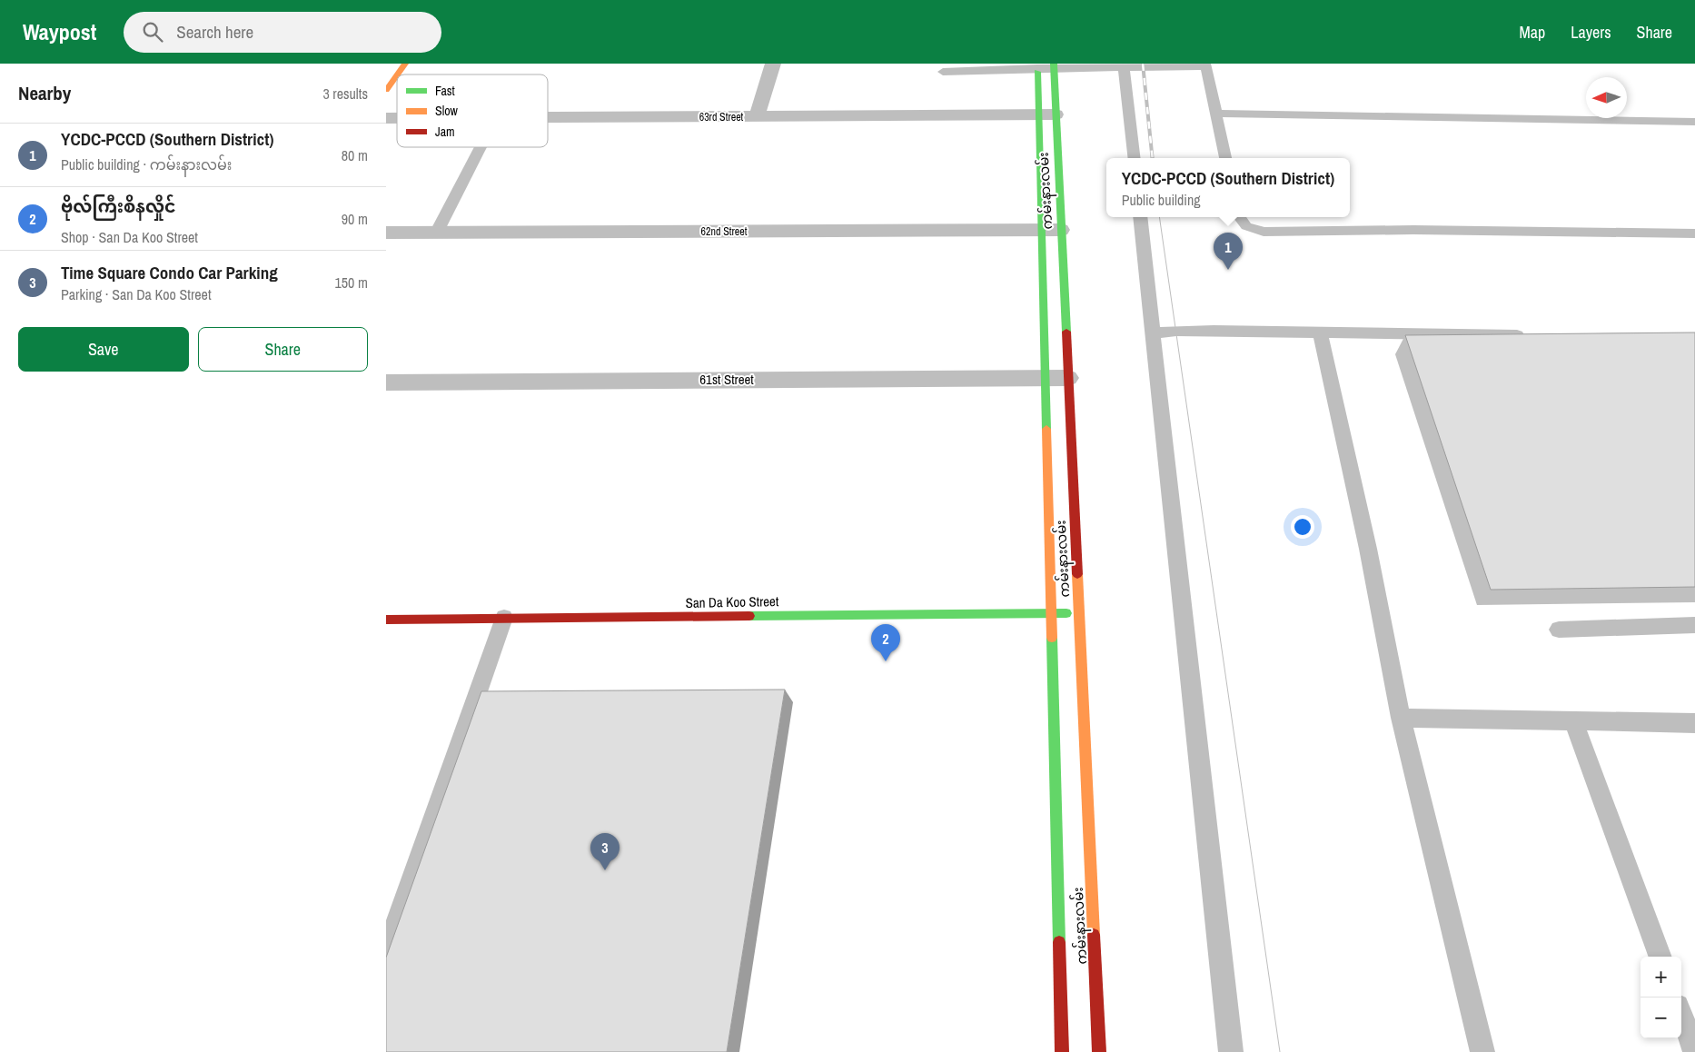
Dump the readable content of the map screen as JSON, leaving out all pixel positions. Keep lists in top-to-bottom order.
{
  "streets": {
    "main road": ["ကမ်းနားလမ်း", "San Da Koo Street"],
    "street": ["63rd Street", "62nd Street", "61st Street"]
  },
  "crossings": [
    ["63rd Street", "ကမ်းနားလမ်း"],
    ["ကမ်းနားလမ်း", "62nd Street"],
    ["ကမ်းနားလမ်း", "61st Street"],
    ["ကမ်းနားလမ်း", "San Da Koo Street"]
  ],
  "legend": ["Fast", "Slow", "Jam"],
  "north": "left",
  "page": {
    "header": "Waypost",
    "search": "Search here",
    "nav": ["Map", "Layers", "Share"],
    "heading": ["Nearby", "3 results"],
    "list": [
      {
        "mark": "1",
        "name": "YCDC-PCCD (Southern District)",
        "note": "Public building · ကမ်းနားလမ်း",
        "value": "80 m"
      },
      {
        "mark": "2",
        "name": "ဗိုလ်ကြီးစိနလှိုင်",
        "note": "Shop · San Da Koo Street",
        "value": "90 m"
      },
      {
        "mark": "3",
        "name": "Time Square Condo Car Parking",
        "note": "Parking · San Da Koo Street",
        "value": "150 m"
      }
    ],
    "popup": ["YCDC-PCCD (Southern District)", "Public building"],
    "pins": ["1", "2", "3"],
    "buttons": ["Save", "Share"],
    "map_buttons": ["+", "−"]
  }
}
